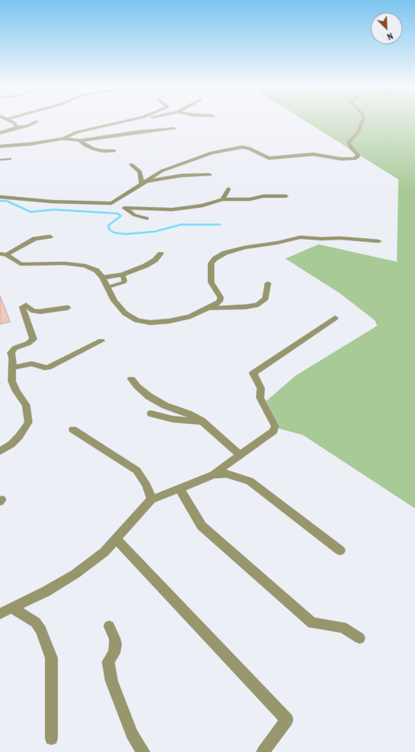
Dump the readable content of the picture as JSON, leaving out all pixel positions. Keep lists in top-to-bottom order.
{
  "north": "bottom right"
}
